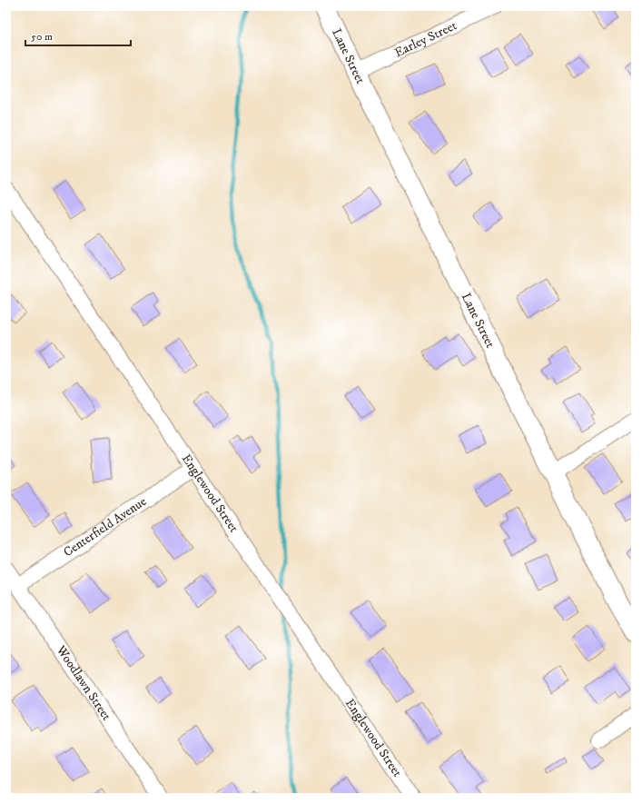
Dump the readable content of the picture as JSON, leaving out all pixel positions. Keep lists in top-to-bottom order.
{
  "streets": {
    "main road": ["Lane Street"],
    "street": [
      "Earley Street",
      "Englewood Street",
      "Centerfield Avenue",
      "Woodlawn Street"
    ]
  },
  "crossings": [
    ["Earley Street", "Lane Street"],
    ["Englewood Street", "Centerfield Avenue"],
    ["Centerfield Avenue", "Woodlawn Street"]
  ],
  "scale_bar": "50 m"
}
